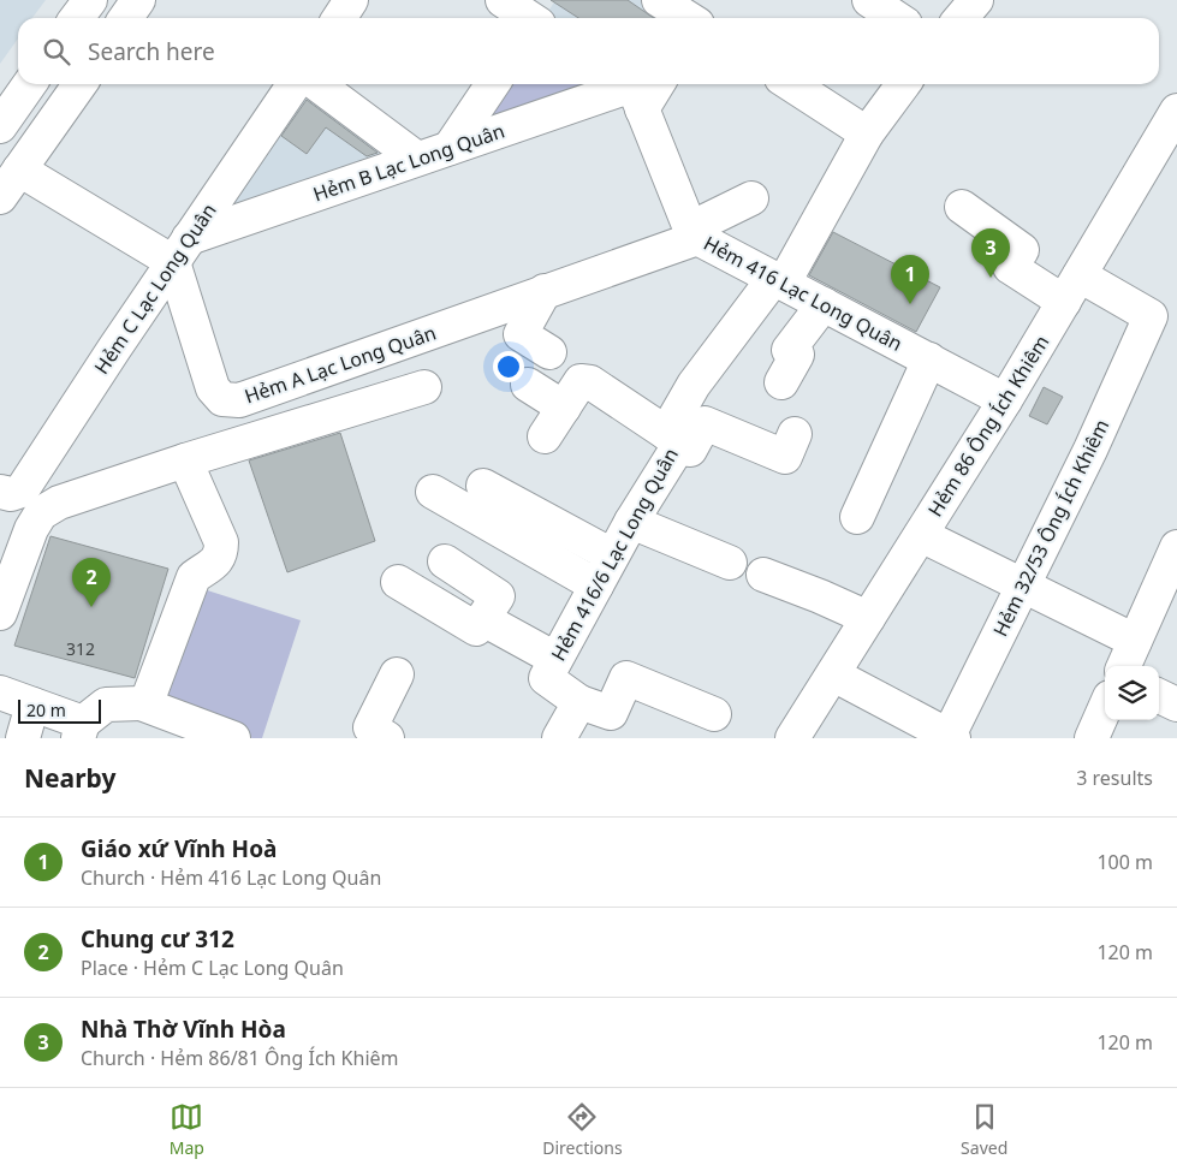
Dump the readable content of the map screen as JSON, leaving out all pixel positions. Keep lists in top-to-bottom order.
{
  "streets": {
    "street": [
      "Hẻm B Lạc Long Quân",
      "Hẻm C Lạc Long Quân",
      "Hẻm 416 Lạc Long Quân",
      "Hẻm A Lạc Long Quân",
      "Hẻm 86 Ông Ích Khiêm",
      "Hẻm 32/53 Ông Ích Khiêm",
      "Hẻm 416/6 Lạc Long Quân"
    ]
  },
  "crossings": [
    ["Hẻm B Lạc Long Quân", "Hẻm C Lạc Long Quân"],
    ["Hẻm B Lạc Long Quân", "Hẻm 416 Lạc Long Quân"],
    ["Hẻm B Lạc Long Quân", "Hẻm A Lạc Long Quân"],
    ["Hẻm C Lạc Long Quân", "Hẻm A Lạc Long Quân"],
    ["Hẻm 416 Lạc Long Quân", "Hẻm A Lạc Long Quân"],
    ["Hẻm 416 Lạc Long Quân", "Hẻm 86 Ông Ích Khiêm"],
    ["Hẻm 416 Lạc Long Quân", "Hẻm 416/6 Lạc Long Quân"],
    ["Hẻm 86 Ông Ích Khiêm", "Hẻm 32/53 Ông Ích Khiêm"]
  ],
  "house_numbers": ["312"],
  "scale_bar": "20 m",
  "page": {
    "search": "Search here",
    "pins": ["3", "1", "2"],
    "scale": "20 m",
    "heading": ["Nearby", "3 results"],
    "list": [
      {
        "mark": "1",
        "name": "Giáo xứ Vĩnh Hoà",
        "note": "Church · Hẻm 416 Lạc Long Quân",
        "value": "100 m"
      },
      {
        "mark": "2",
        "name": "Chung cư 312",
        "note": "Place · Hẻm C Lạc Long Quân",
        "value": "120 m"
      },
      {
        "mark": "3",
        "name": "Nhà Thờ Vĩnh Hòa",
        "note": "Church · Hẻm 86/81 Ông Ích Khiêm",
        "value": "120 m"
      }
    ],
    "nav": ["Map", "Directions", "Saved"]
  }
}
